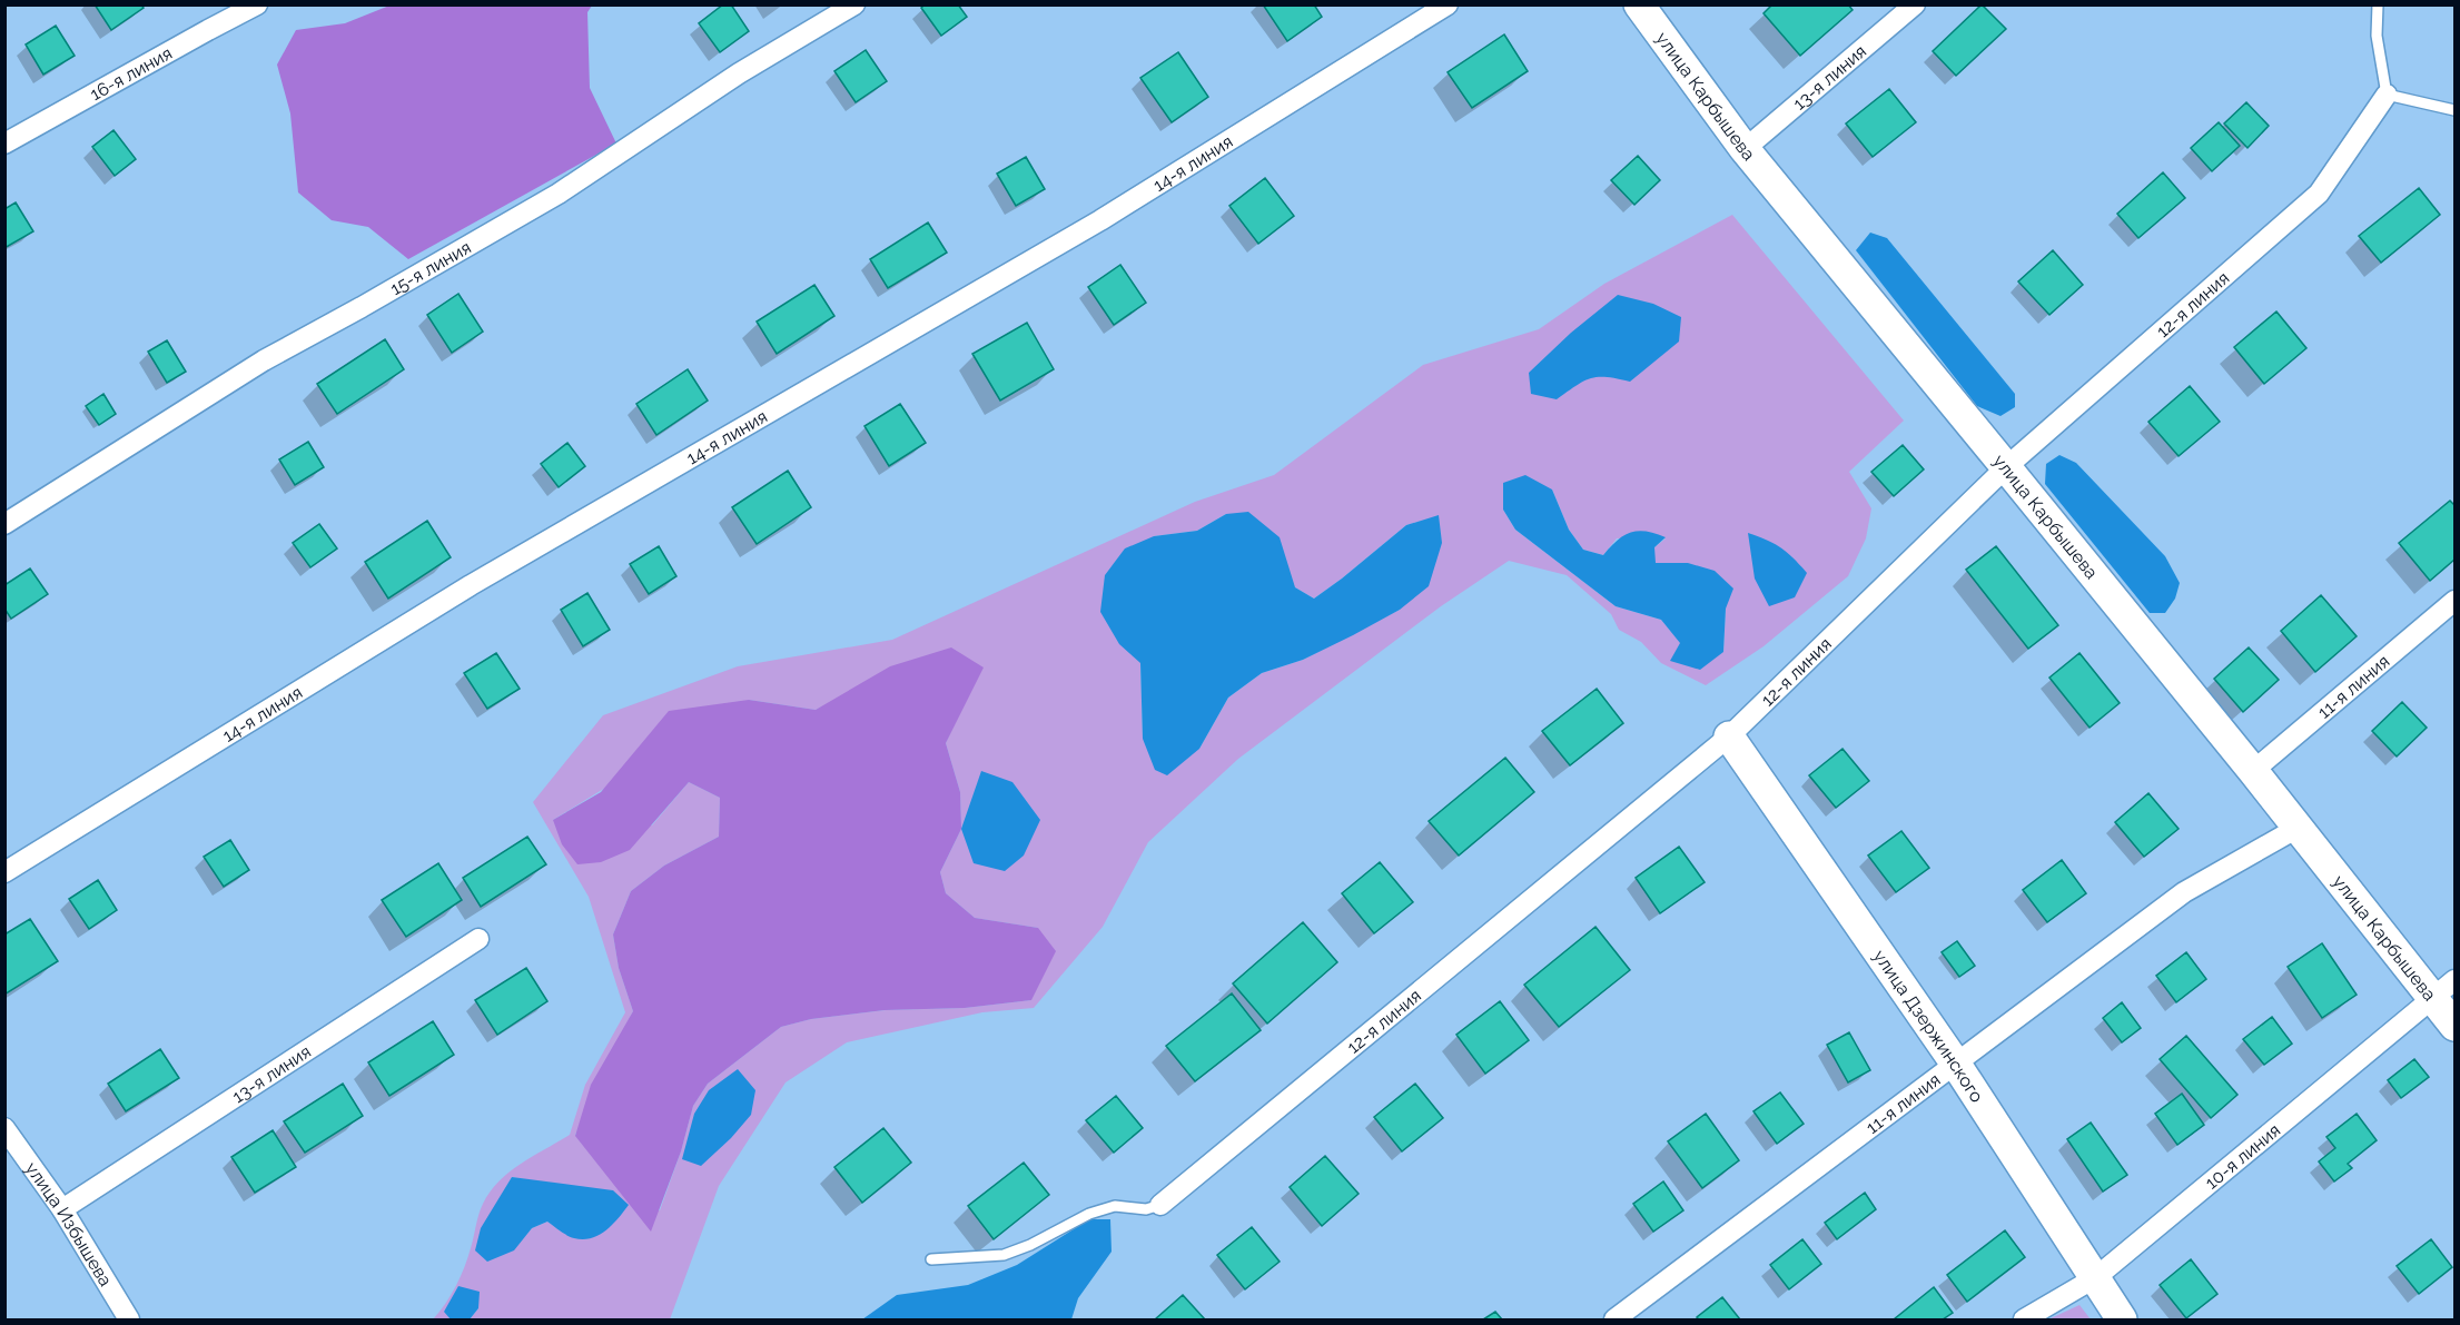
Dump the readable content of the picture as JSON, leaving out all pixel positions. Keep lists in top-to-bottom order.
{
  "streets": {
    "main road": ["улица Карбышева", "улица Дзержинского"],
    "street": [
      "16-я линия",
      "13-я линия",
      "14-я линия",
      "15-я линия",
      "12-я линия",
      "11-я линия",
      "10-я линия",
      "улица Избышева"
    ]
  },
  "crossings": [
    ["13-я линия", "улица Карбышева"],
    ["13-я линия", "улица Избышева"],
    ["улица Карбышева", "12-я линия"],
    ["улица Карбышева", "11-я линия"],
    ["улица Карбышева", "10-я линия"],
    ["12-я линия", "улица Дзержинского"],
    ["11-я линия", "улица Дзержинского"],
    ["улица Дзержинского", "10-я линия"]
  ]
}
